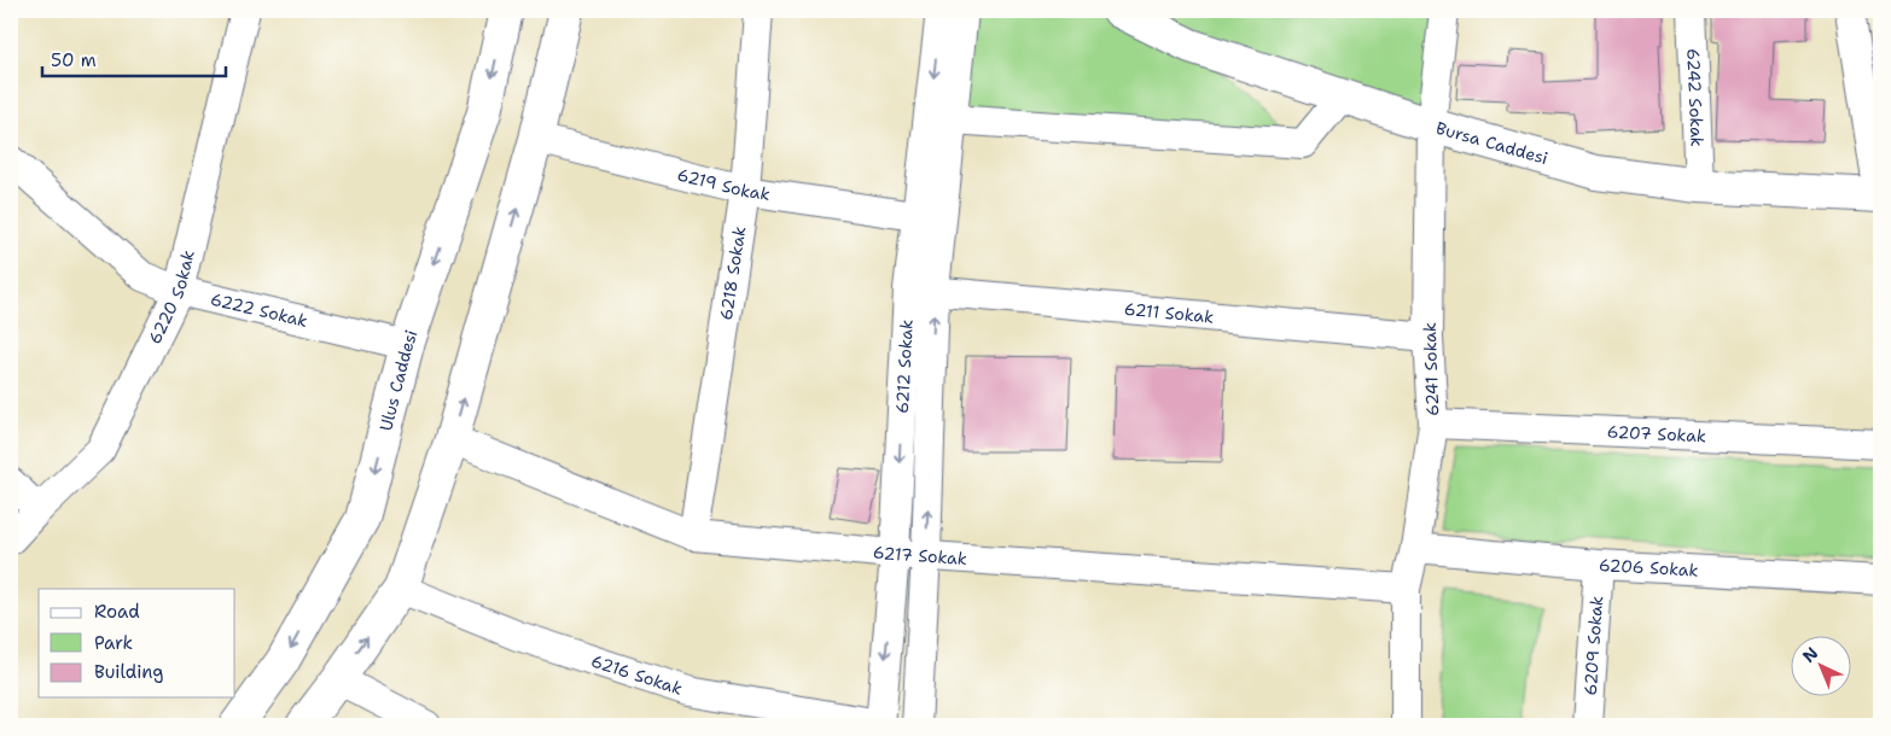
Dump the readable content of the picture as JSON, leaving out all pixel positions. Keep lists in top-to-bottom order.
{
  "streets": {
    "main road": ["Bursa Caddesi", "Ulus Caddesi"],
    "street": [
      "6242 Sokak",
      "6219 Sokak",
      "6218 Sokak",
      "6220 Sokak",
      "6222 Sokak",
      "6211 Sokak",
      "6212 Sokak",
      "6241 Sokak",
      "6207 Sokak",
      "6217 Sokak",
      "6206 Sokak",
      "6209 Sokak",
      "6216 Sokak"
    ]
  },
  "crossings": [
    ["6242 Sokak", "Bursa Caddesi"],
    ["Bursa Caddesi", "6241 Sokak"],
    ["6219 Sokak", "6218 Sokak"],
    ["6219 Sokak", "6212 Sokak"],
    ["6218 Sokak", "6217 Sokak"],
    ["6220 Sokak", "6222 Sokak"],
    ["6222 Sokak", "Ulus Caddesi"],
    ["6211 Sokak", "6212 Sokak"],
    ["6211 Sokak", "6241 Sokak"],
    ["6212 Sokak", "6217 Sokak"],
    ["6212 Sokak", "6216 Sokak"],
    ["6241 Sokak", "6207 Sokak"],
    ["6241 Sokak", "6217 Sokak"],
    ["6241 Sokak", "6206 Sokak"],
    ["6206 Sokak", "6209 Sokak"]
  ],
  "legend": ["Road", "Park", "Building"],
  "scale_bar": "50 m",
  "north": "top left"
}
